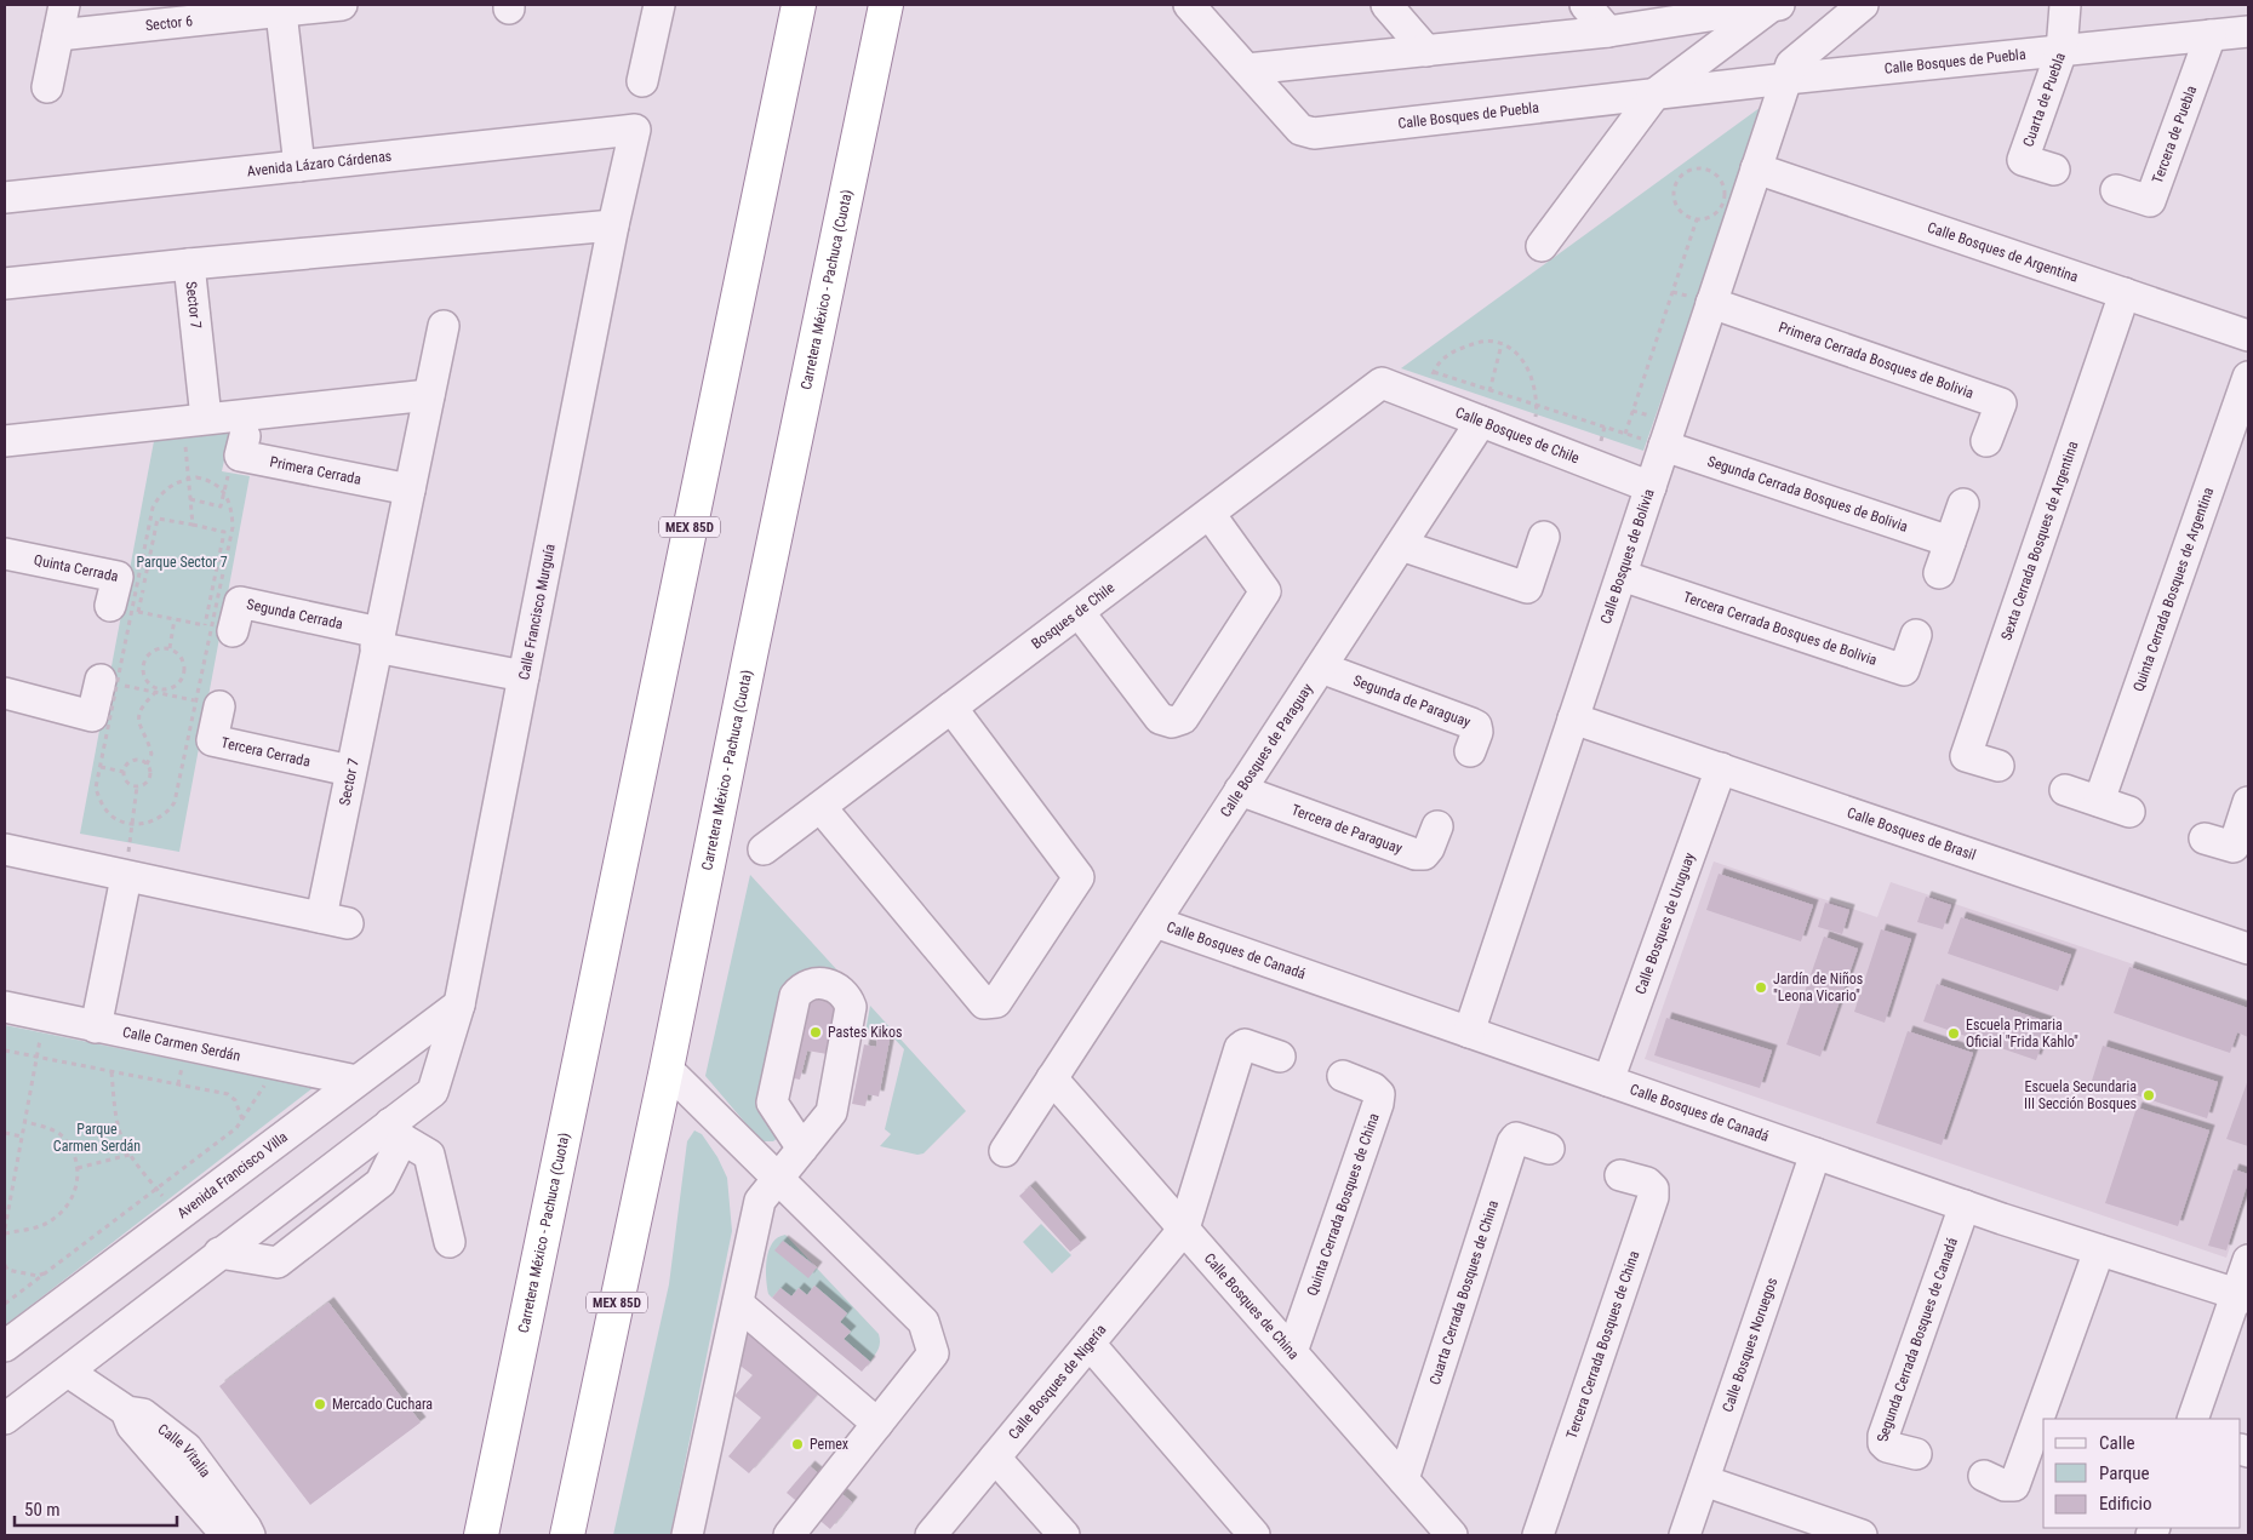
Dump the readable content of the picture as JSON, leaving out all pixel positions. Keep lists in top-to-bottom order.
{
  "streets": {
    "highway": ["Carretera México - Pachuca (Cuota)", "MEX 85D"],
    "street": [
      "Sector 6",
      "Calle Bosques de Puebla",
      "Cuarta de Puebla",
      "Tercera de Puebla",
      "Avenida Lázaro Cárdenas",
      "Calle Bosques de Argentina",
      "Sector 7",
      "Primera Cerrada Bosques de Bolivia",
      "Calle Bosques de Chile",
      "Primera Cerrada",
      "Segunda Cerrada Bosques de Bolivia",
      "Sexta Cerrada Bosques de Argentina",
      "Calle Bosques de Bolivia",
      "Quinta Cerrada",
      "Quinta Cerrada Bosques de Argentina",
      "Calle Francisco Murguía",
      "Segunda Cerrada",
      "Bosques de Chile",
      "Tercera Cerrada Bosques de Bolivia",
      "Segunda de Paraguay",
      "Calle Bosques de Paraguay",
      "Tercera Cerrada",
      "Tercera de Paraguay",
      "Calle Bosques de Brasil",
      "Calle Bosques de Uruguay",
      "Calle Bosques de Canadá",
      "Calle Carmen Serdán",
      "Avenida Francisco Villa",
      "Quinta Cerrada Bosques de China",
      "Cuarta Cerrada Bosques de China",
      "Calle Bosques de China",
      "Segunda Cerrada Bosques de Canadá",
      "Tercera Cerrada Bosques de China",
      "Calle Bosques Noruegos",
      "Calle Bosques de Nigeria",
      "Calle Vitalia"
    ]
  },
  "crossings": [
    ["Calle Bosques de Puebla", "Cuarta de Puebla"],
    ["Calle Bosques de Puebla", "Tercera de Puebla"],
    ["Calle Bosques de Puebla", "Calle Bosques de Bolivia"],
    ["Avenida Lázaro Cárdenas", "Calle Francisco Murguía"],
    ["Calle Bosques de Argentina", "Sexta Cerrada Bosques de Argentina"],
    ["Calle Bosques de Argentina", "Calle Bosques de Bolivia"],
    ["Sector 7", "Primera Cerrada"],
    ["Sector 7", "Segunda Cerrada"],
    ["Sector 7", "Tercera Cerrada"],
    ["Primera Cerrada Bosques de Bolivia", "Calle Bosques de Bolivia"],
    ["Calle Bosques de Chile", "Calle Bosques de Bolivia"],
    ["Calle Bosques de Chile", "Bosques de Chile"],
    ["Calle Bosques de Chile", "Calle Bosques de Paraguay"],
    ["Segunda Cerrada Bosques de Bolivia", "Calle Bosques de Bolivia"],
    ["Calle Bosques de Bolivia", "Tercera Cerrada Bosques de Bolivia"],
    ["Calle Bosques de Bolivia", "Calle Bosques de Brasil"],
    ["Calle Bosques de Bolivia", "Calle Bosques de Canadá"],
    ["Calle Francisco Murguía", "Avenida Francisco Villa"],
    ["Segunda de Paraguay", "Calle Bosques de Paraguay"],
    ["Calle Bosques de Paraguay", "Tercera de Paraguay"],
    ["Calle Bosques de Paraguay", "Calle Bosques de Canadá"],
    ["Calle Bosques de Paraguay", "Calle Bosques de China"],
    ["Calle Bosques de Brasil", "Calle Bosques de Uruguay"],
    ["Calle Bosques de Uruguay", "Calle Bosques de Canadá"],
    ["Calle Bosques de Canadá", "Segunda Cerrada Bosques de Canadá"],
    ["Calle Bosques de Canadá", "Calle Bosques Noruegos"],
    ["Calle Carmen Serdán", "Avenida Francisco Villa"],
    ["Quinta Cerrada Bosques de China", "Calle Bosques de China"],
    ["Cuarta Cerrada Bosques de China", "Calle Bosques de China"],
    ["Calle Bosques de China", "Calle Bosques de Nigeria"]
  ],
  "parks": ["Parque Sector 7", "Parque Carmen Serdán"],
  "places": [
    "Jardín de Niños \"Leona Vicario\"",
    "Pastes Kikos",
    "Escuela Primaria Oficial \"Frida Kahlo\"",
    "Escuela Secundaria III Sección Bosques",
    "Mercado Cuchara",
    "Pemex"
  ],
  "legend": ["Calle", "Parque", "Edificio"],
  "scale_bar": "50 m"
}
